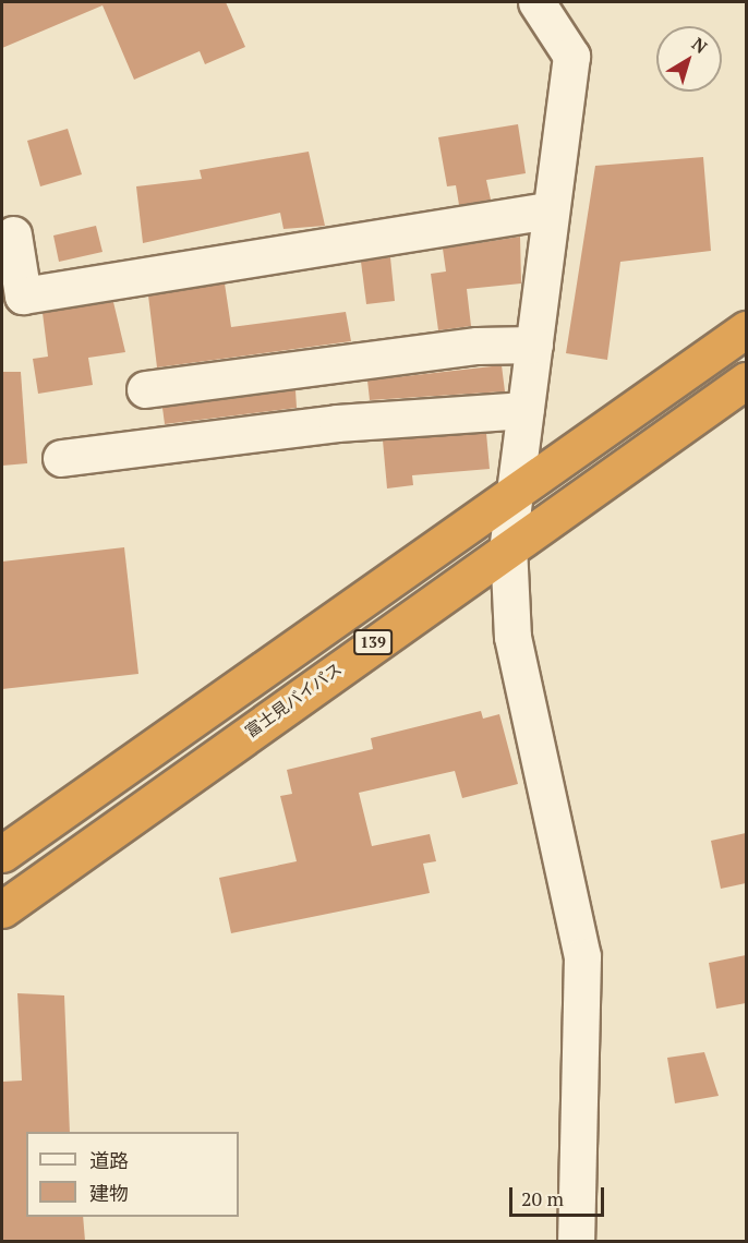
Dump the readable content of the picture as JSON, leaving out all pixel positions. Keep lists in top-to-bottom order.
{
  "streets": {
    "highway": ["139", "富士見バイパス"]
  },
  "legend": ["道路", "建物"],
  "scale_bar": "20 m",
  "north": "top right"
}
